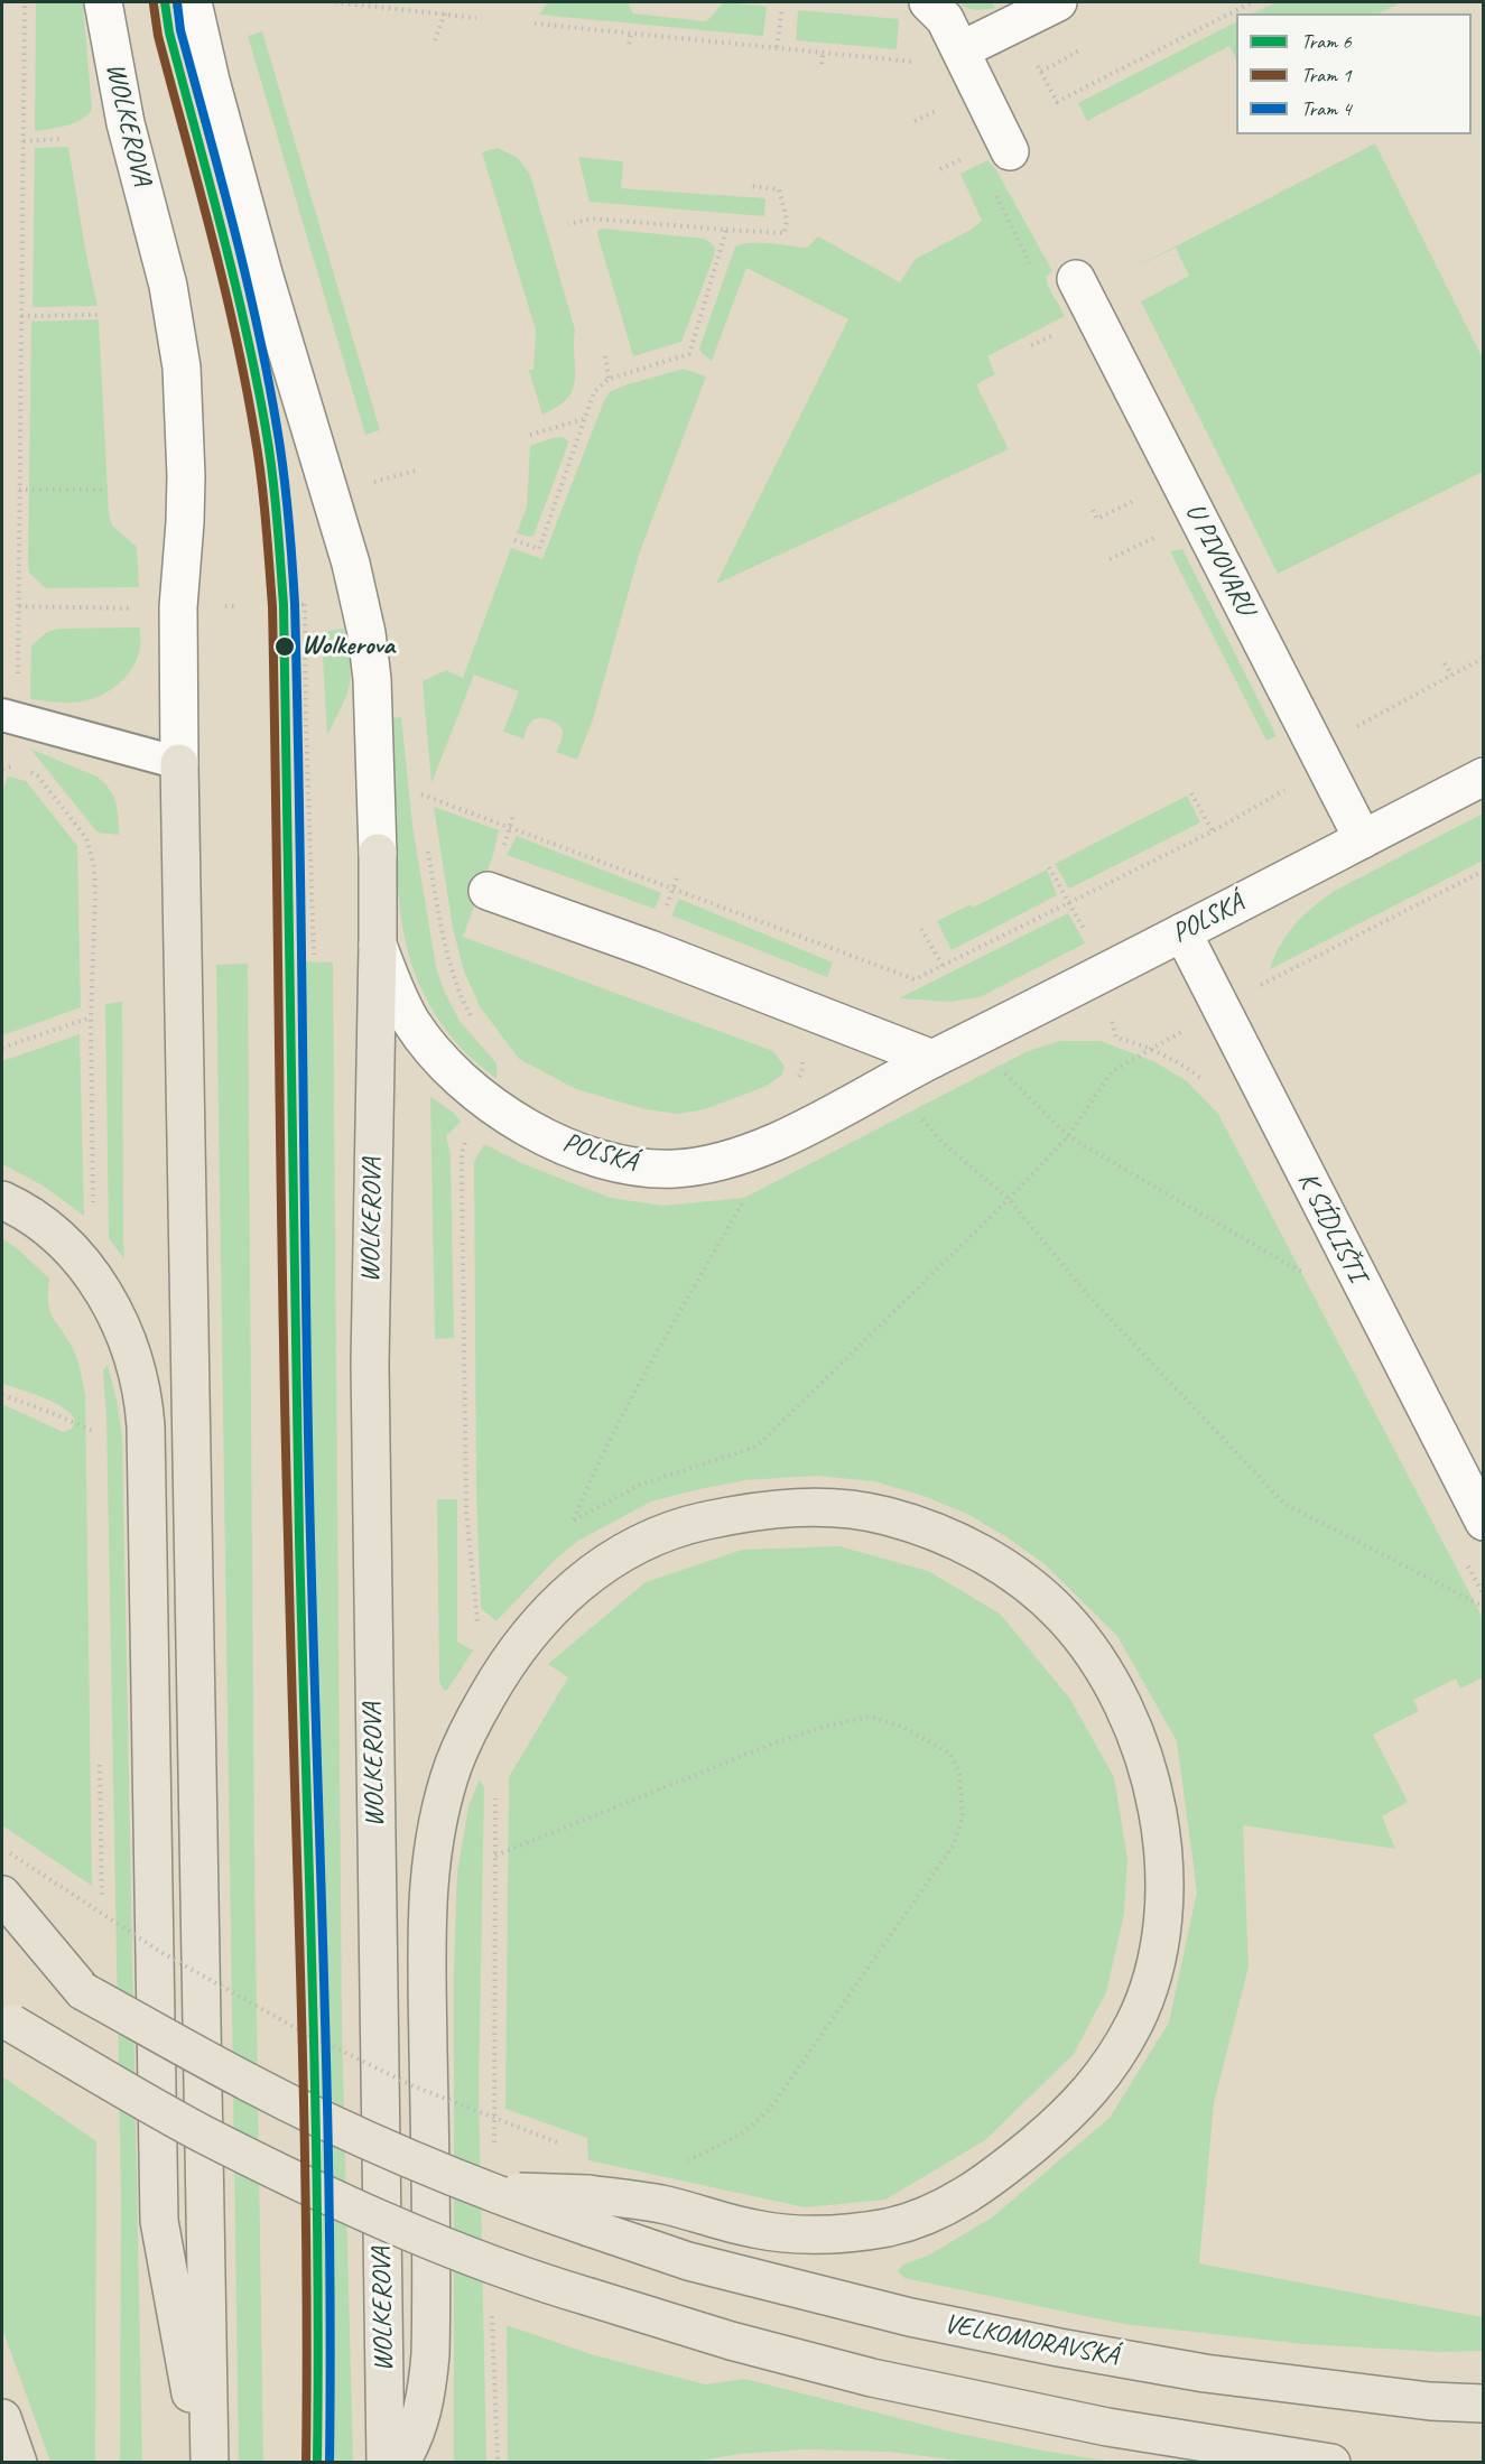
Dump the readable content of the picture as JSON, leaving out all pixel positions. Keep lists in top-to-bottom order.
{
  "streets": {
    "main road": ["WOLKEROVA", "VELKOMORAVSKÁ"],
    "street": ["U PIVOVARU", "POLSKÁ", "K SÍDLIŠTI"]
  },
  "crossings": [
    ["WOLKEROVA", "POLSKÁ"],
    ["U PIVOVARU", "POLSKÁ"],
    ["POLSKÁ", "K SÍDLIŠTI"]
  ],
  "places": ["Wolkerova"],
  "lines": ["tram line 6", "tram line 4", "tram line 1"],
  "legend": ["Tram 6", "Tram 1", "Tram 4"]
}
